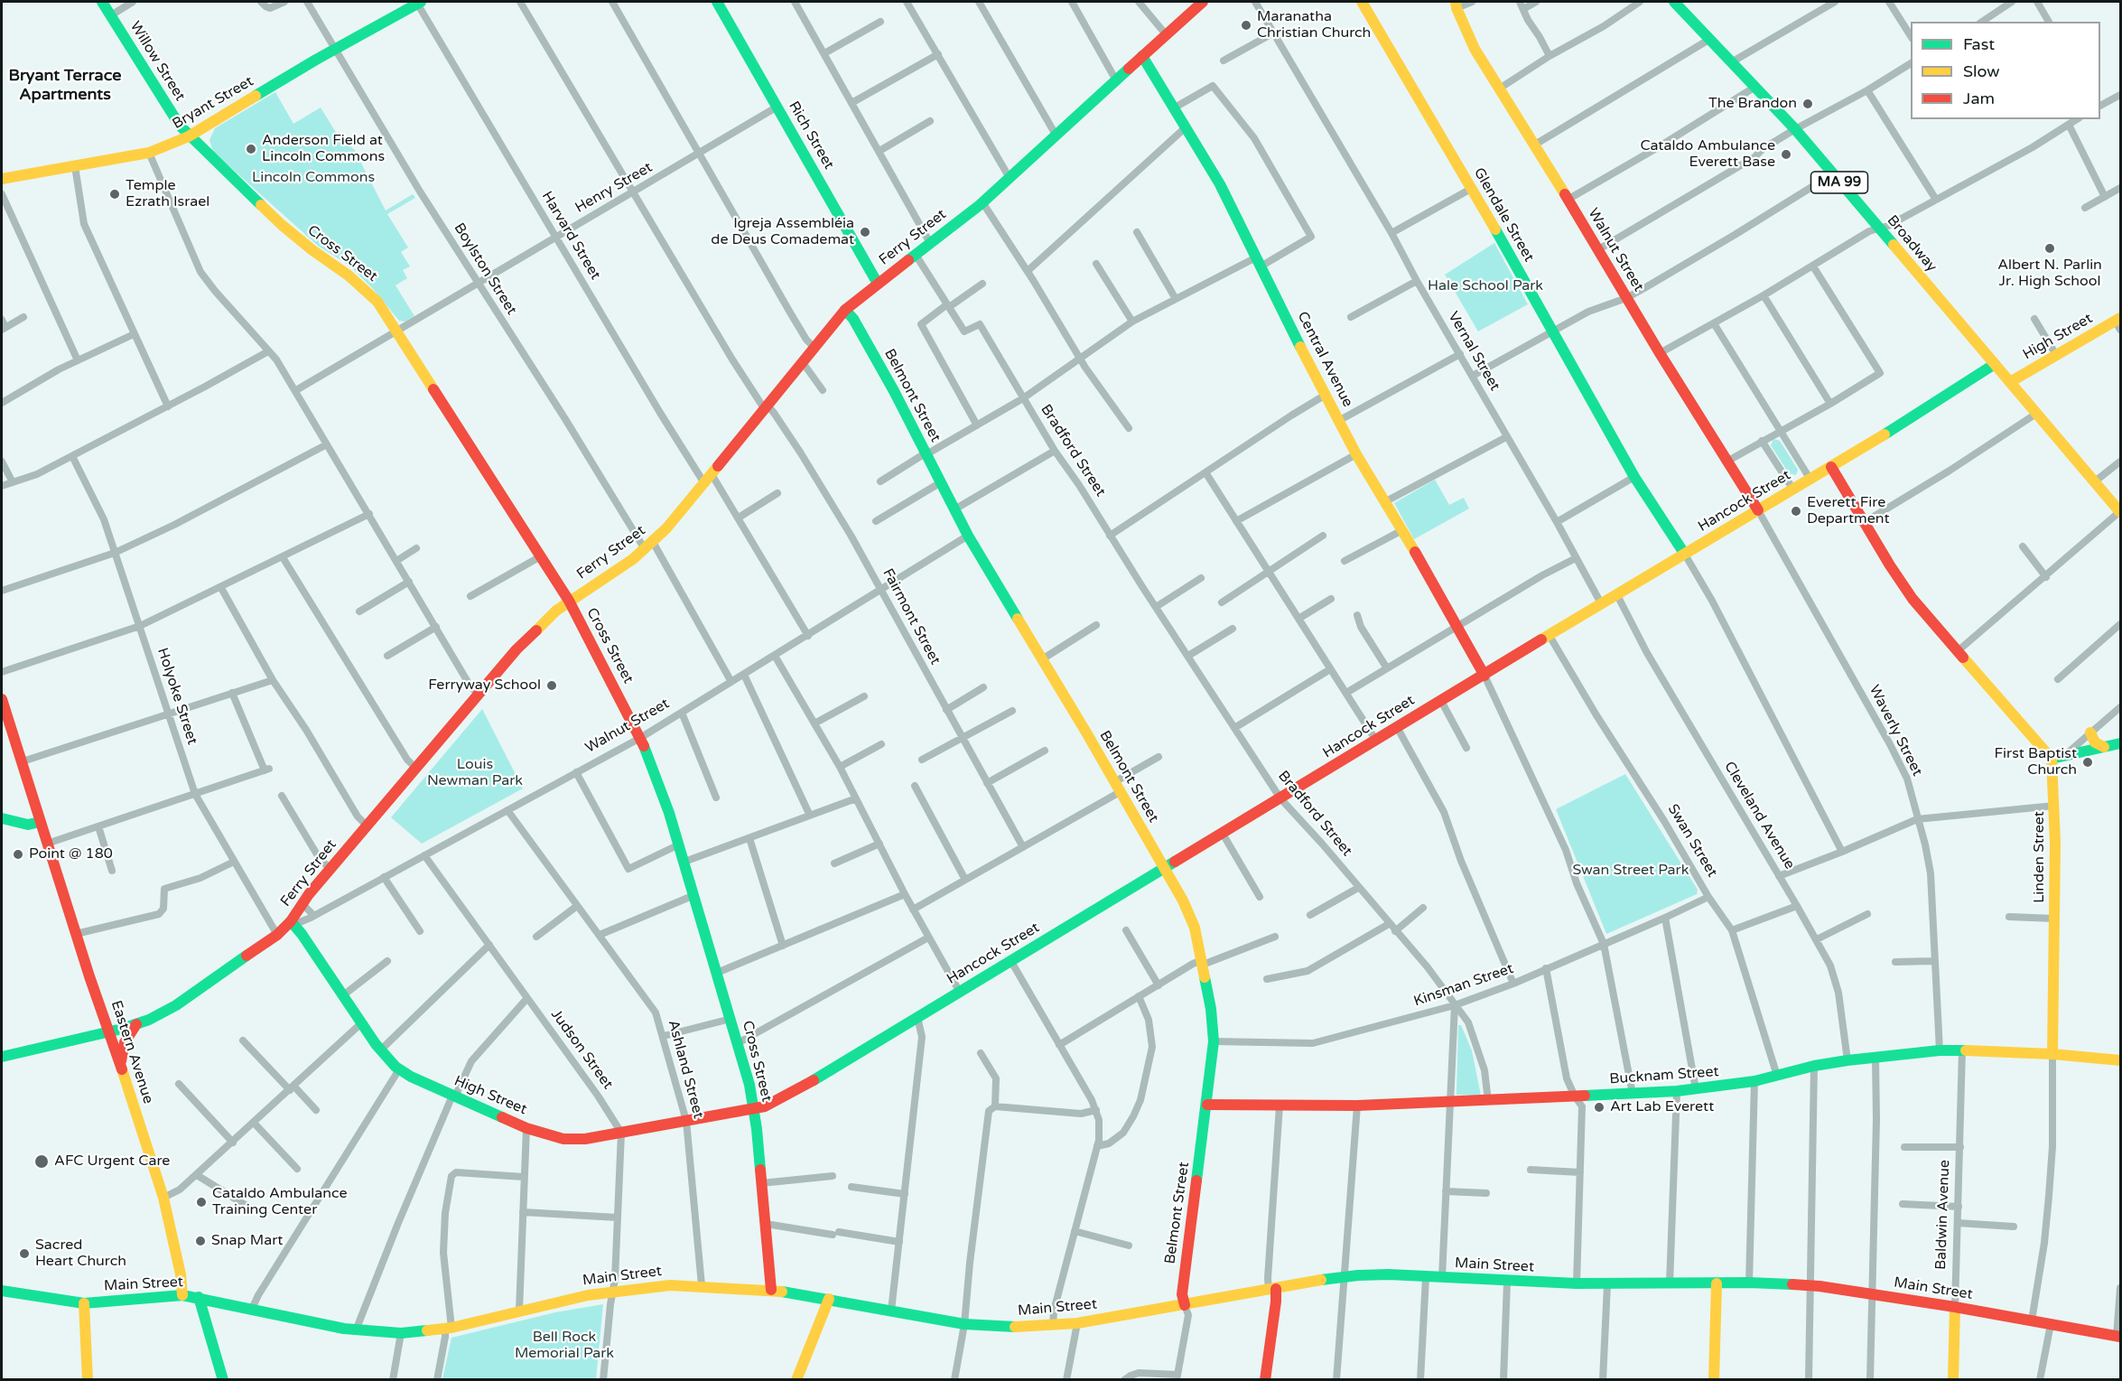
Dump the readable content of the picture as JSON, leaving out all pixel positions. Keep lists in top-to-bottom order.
{
  "streets": {
    "street": [
      "Willow Street",
      "Bryant Street",
      "Rich Street",
      "MA 99",
      "Henry Street",
      "Glendale Street",
      "Harvard Street",
      "Ferry Street",
      "Broadway",
      "Walnut Street",
      "Cross Street",
      "Boylston Street",
      "High Street",
      "Vernal Street",
      "Central Avenue",
      "Belmont Street",
      "Bradford Street",
      "Hancock Street",
      "Fairmont Street",
      "Holyoke Street",
      "Waverly Street",
      "Cleveland Avenue",
      "Swan Street",
      "Linden Street",
      "Kinsman Street",
      "Judson Street",
      "Eastern Avenue",
      "Ashland Street",
      "Bucknam Street",
      "Baldwin Avenue",
      "Main Street"
    ]
  },
  "crossings": [
    ["Willow Street", "Bryant Street"],
    ["Willow Street", "Cross Street"],
    ["Bryant Street", "Harvard Street"],
    ["Bryant Street", "Cross Street"],
    ["Bryant Street", "Boylston Street"],
    ["Rich Street", "Henry Street"],
    ["Rich Street", "Ferry Street"],
    ["Henry Street", "Harvard Street"],
    ["Henry Street", "Cross Street"],
    ["Henry Street", "Boylston Street"],
    ["Henry Street", "Fairmont Street"],
    ["Glendale Street", "Hancock Street"],
    ["Harvard Street", "Ferry Street"],
    ["Ferry Street", "Walnut Street"],
    ["Ferry Street", "Cross Street"],
    ["Ferry Street", "Boylston Street"],
    ["Ferry Street", "High Street"],
    ["Ferry Street", "Central Avenue"],
    ["Ferry Street", "Belmont Street"],
    ["Ferry Street", "Fairmont Street"],
    ["Ferry Street", "Holyoke Street"],
    ["Ferry Street", "Eastern Avenue"],
    ["Broadway", "High Street"],
    ["Broadway", "Hancock Street"],
    ["Walnut Street", "Cross Street"],
    ["Walnut Street", "Boylston Street"],
    ["Walnut Street", "High Street"],
    ["Walnut Street", "Belmont Street"],
    ["Walnut Street", "Hancock Street"],
    ["Walnut Street", "Fairmont Street"],
    ["Walnut Street", "Waverly Street"],
    ["Walnut Street", "Judson Street"],
    ["Walnut Street", "Ashland Street"],
    ["Cross Street", "High Street"],
    ["Cross Street", "Hancock Street"],
    ["Cross Street", "Main Street"],
    ["High Street", "Hancock Street"],
    ["High Street", "Judson Street"],
    ["High Street", "Ashland Street"],
    ["Vernal Street", "Hancock Street"],
    ["Central Avenue", "Hancock Street"],
    ["Belmont Street", "Hancock Street"],
    ["Belmont Street", "Kinsman Street"],
    ["Belmont Street", "Bucknam Street"],
    ["Belmont Street", "Main Street"],
    ["Bradford Street", "Hancock Street"],
    ["Bradford Street", "Kinsman Street"],
    ["Bradford Street", "Bucknam Street"],
    ["Hancock Street", "Waverly Street"],
    ["Hancock Street", "Cleveland Avenue"],
    ["Hancock Street", "Swan Street"],
    ["Waverly Street", "Bucknam Street"],
    ["Cleveland Avenue", "Bucknam Street"],
    ["Swan Street", "Kinsman Street"],
    ["Swan Street", "Bucknam Street"],
    ["Linden Street", "Bucknam Street"],
    ["Linden Street", "Main Street"],
    ["Eastern Avenue", "Main Street"],
    ["Ashland Street", "Main Street"],
    ["Bucknam Street", "Baldwin Avenue"],
    ["Baldwin Avenue", "Main Street"]
  ],
  "districts": ["Bryant Terrace Apartments"],
  "parks": [
    "Lincoln Commons",
    "Hale School Park",
    "Louis Newman Park",
    "Swan Street Park",
    "Bell Rock Memorial Park"
  ],
  "places": [
    "Maranatha Christian Church",
    "The Brandon",
    "Anderson Field at Lincoln Commons",
    "Cataldo Ambulance Everett Base",
    "Temple Ezrath Israel",
    "Igreja Assembléia de Deus Comademat",
    "Albert N. Parlin Jr. High School",
    "Everett Fire Department",
    "Ferryway School",
    "First Baptist Church",
    "Point @ 180",
    "Art Lab Everett",
    "AFC Urgent Care",
    "Cataldo Ambulance Training Center",
    "Snap Mart",
    "Sacred Heart Church"
  ],
  "legend": ["Fast", "Slow", "Jam"]
}
